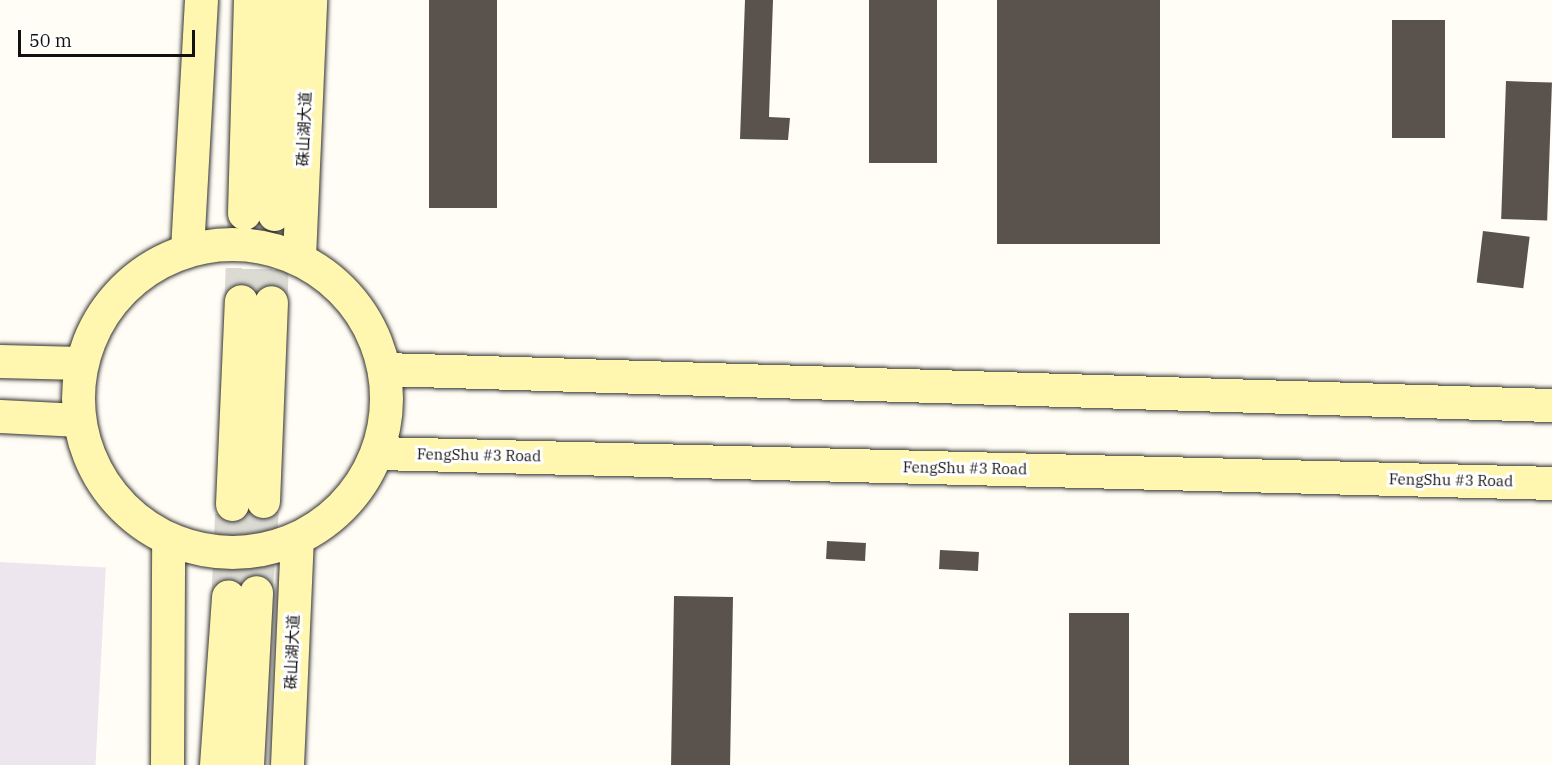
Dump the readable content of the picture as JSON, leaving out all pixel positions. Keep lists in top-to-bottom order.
{
  "streets": {
    "main road": ["硃山湖大道", "FengShu #3 Road"]
  },
  "scale_bar": "50 m"
}
